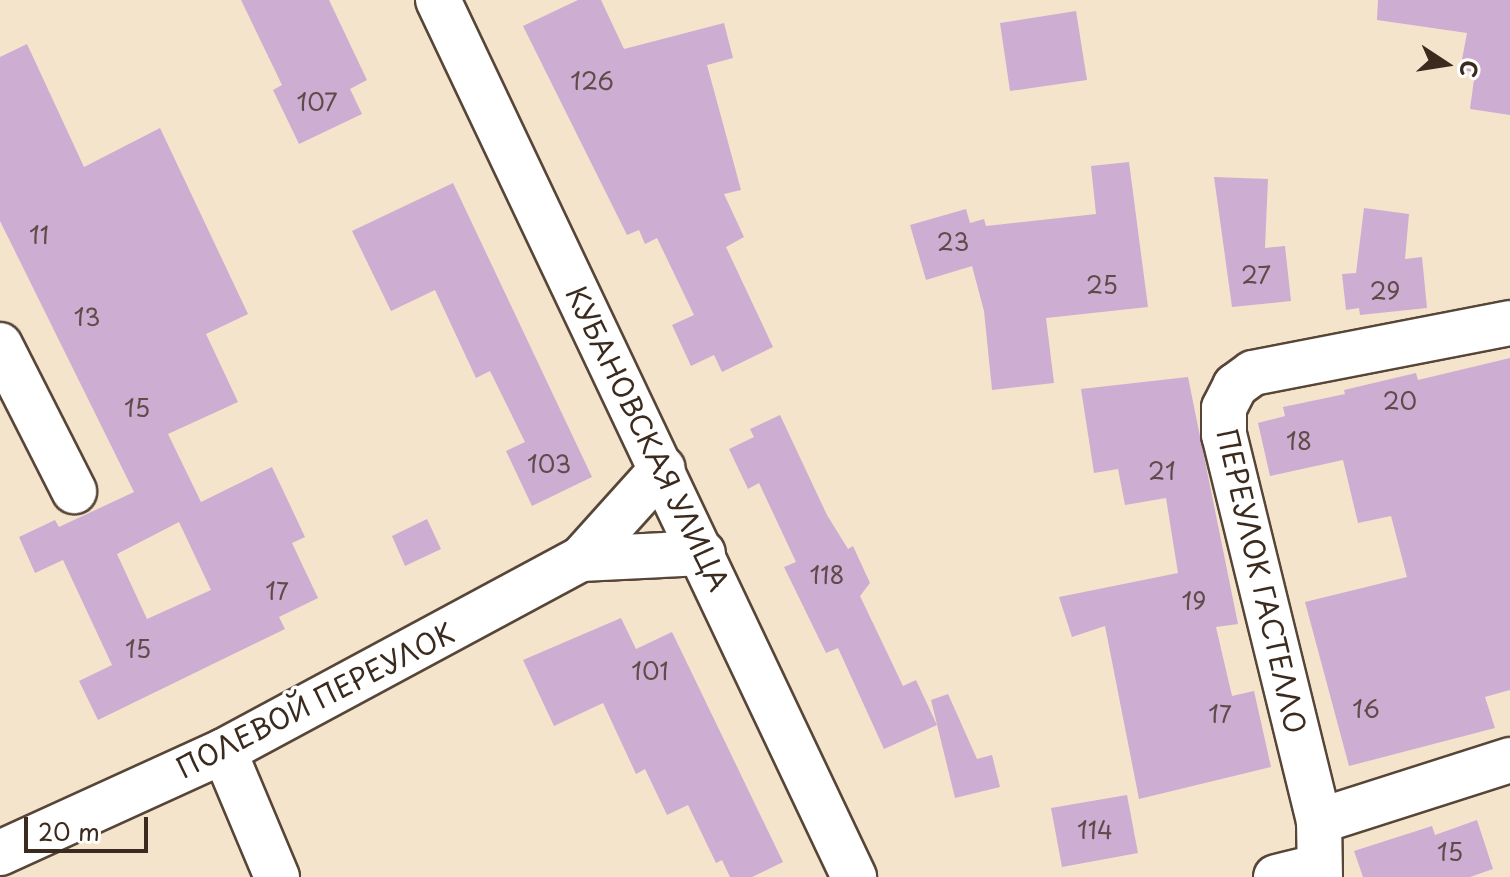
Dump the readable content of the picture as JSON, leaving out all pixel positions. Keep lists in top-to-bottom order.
{
  "streets": {
    "street": ["КУБАНОВСКАЯ УЛИЦА", "ПЕРЕУЛОК ГАСТЕЛЛО", "ПОЛЕВОЙ ПЕРЕУЛОК"]
  },
  "crossings": [
    ["КУБАНОВСКАЯ УЛИЦА", "ПОЛЕВОЙ ПЕРЕУЛОК"]
  ],
  "house_numbers": [
    "126",
    "107",
    "11",
    "23",
    "27",
    "25",
    "29",
    "13",
    "20",
    "15",
    "18",
    "103",
    "21",
    "118",
    "17",
    "19",
    "15",
    "101",
    "16",
    "17",
    "114",
    "15"
  ],
  "scale_bar": "20 m",
  "north": "right"
}
